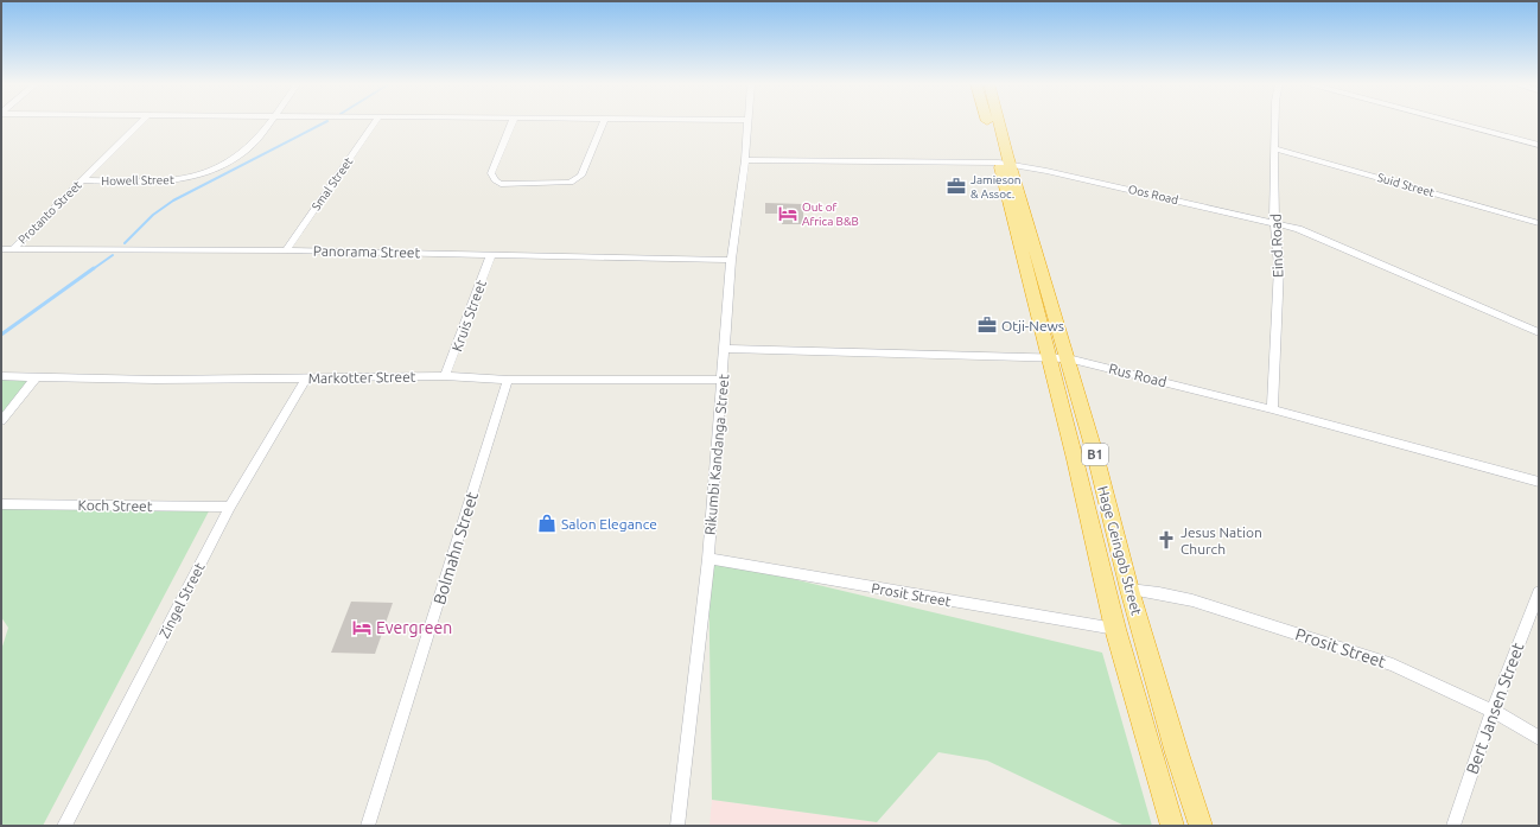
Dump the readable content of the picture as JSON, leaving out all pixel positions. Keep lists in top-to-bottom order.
{
  "streets": {
    "highway": ["B1", "Hage Geingob Street"],
    "street": [
      "Howell Street",
      "Smal Street",
      "Suid Street",
      "Oos Road",
      "Protanto Street",
      "Eind Road",
      "Panorama Street",
      "Kruis Street",
      "Rus Road",
      "Markotter Street",
      "Rikumbi Kandanga Street",
      "Koch Street",
      "Bolmahn Street",
      "Prosit Street",
      "Zingel Street",
      "Bert Jansen Street"
    ]
  },
  "crossings": [
    ["Howell Street", "Protanto Street"],
    ["Smal Street", "Panorama Street"],
    ["Suid Street", "Eind Road"],
    ["Oos Road", "Eind Road"],
    ["Oos Road", "Rikumbi Kandanga Street"],
    ["Oos Road", "Hage Geingob Street"],
    ["Protanto Street", "Panorama Street"],
    ["Eind Road", "Rus Road"],
    ["Panorama Street", "Kruis Street"],
    ["Panorama Street", "Rikumbi Kandanga Street"],
    ["Kruis Street", "Markotter Street"],
    ["Rus Road", "Rikumbi Kandanga Street"],
    ["Rus Road", "Hage Geingob Street"],
    ["Markotter Street", "Rikumbi Kandanga Street"],
    ["Markotter Street", "Bolmahn Street"],
    ["Markotter Street", "Zingel Street"],
    ["Rikumbi Kandanga Street", "Prosit Street"],
    ["Koch Street", "Zingel Street"],
    ["Hage Geingob Street", "Prosit Street"],
    ["Prosit Street", "Bert Jansen Street"]
  ],
  "places": {
    "office": ["Jamieson & Assoc.", "Otji-News"],
    "hotel": ["Out of Africa B&B", "Evergreen"],
    "shop": ["Salon Elegance"],
    "church": ["Jesus Nation Church"]
  }
}
